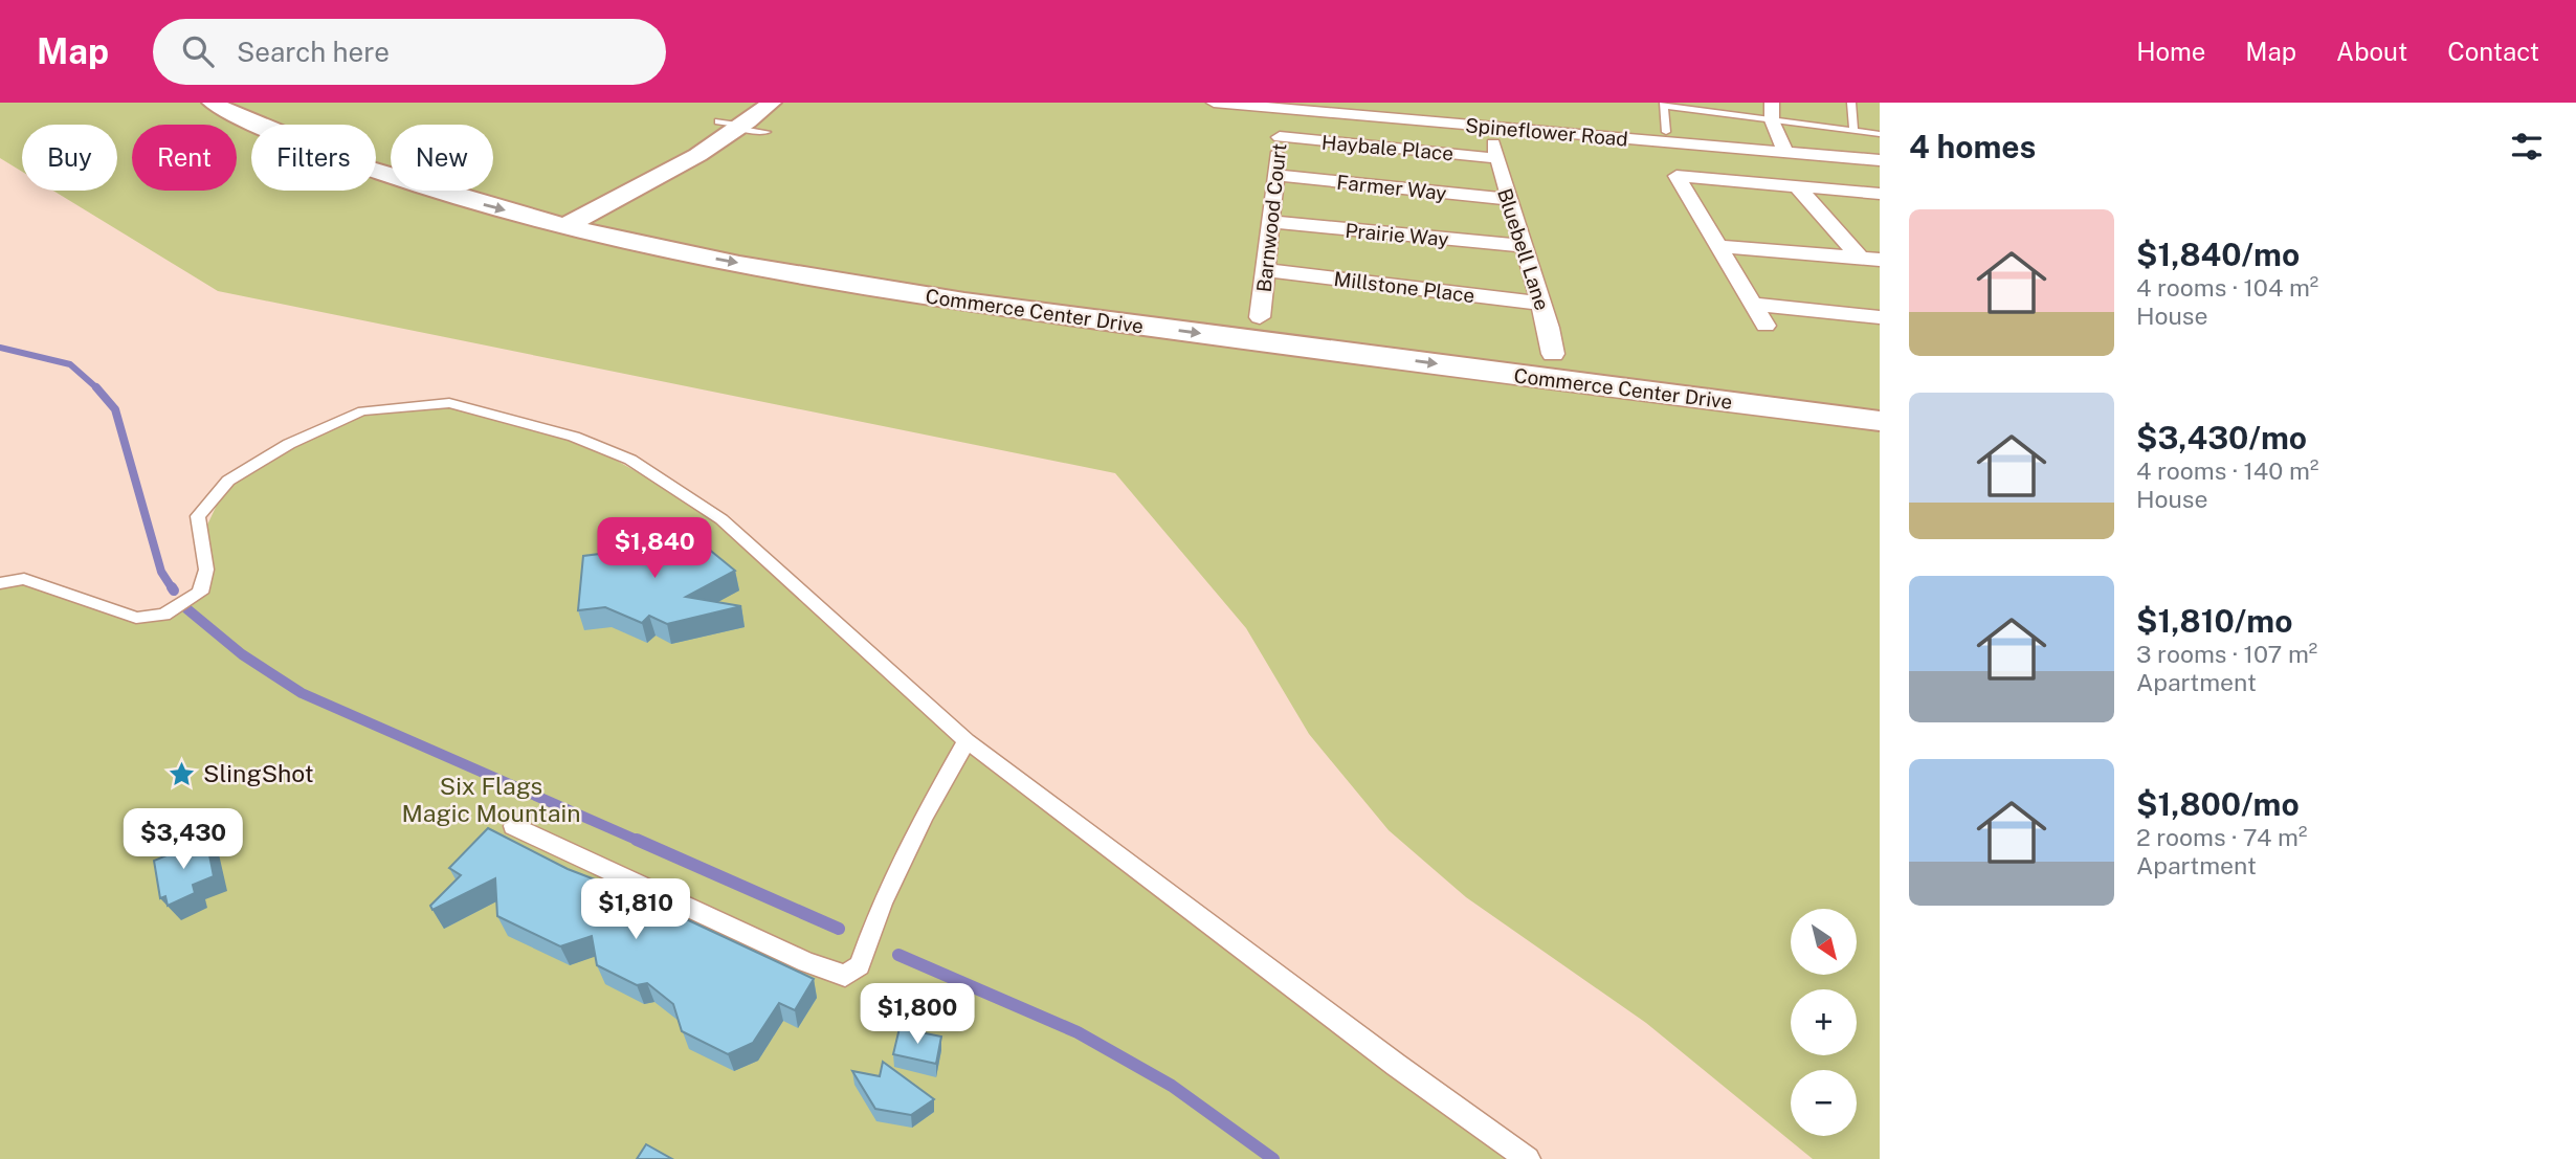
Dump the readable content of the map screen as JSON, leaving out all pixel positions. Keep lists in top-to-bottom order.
{
  "streets": {
    "main road": ["Commerce Center Drive"],
    "street": [
      "Spineflower Road",
      "Haybale Place",
      "Farmer Way",
      "Barnwood Court",
      "Prairie Way",
      "Bluebell Lane",
      "Millstone Place"
    ]
  },
  "crossings": [
    ["Haybale Place", "Barnwood Court"],
    ["Haybale Place", "Bluebell Lane"],
    ["Farmer Way", "Barnwood Court"],
    ["Farmer Way", "Bluebell Lane"],
    ["Barnwood Court", "Prairie Way"],
    ["Barnwood Court", "Millstone Place"],
    ["Barnwood Court", "Commerce Center Drive"],
    ["Prairie Way", "Bluebell Lane"],
    ["Bluebell Lane", "Millstone Place"],
    ["Bluebell Lane", "Commerce Center Drive"]
  ],
  "parks": ["Six Flags Magic Mountain"],
  "places": {
    "place": ["SlingShot"]
  },
  "north": "bottom right",
  "page": {
    "header": "Map",
    "search": "Search here",
    "nav": [
      "Home",
      "Map",
      "About",
      "Contact"
    ],
    "heading": "4 homes",
    "chip": [
      "Buy",
      "Rent",
      "Filters",
      "New"
    ],
    "list": [
      {
        "name": "$1,840/mo",
        "note": "4 rooms · 104 m² · House"
      },
      {
        "name": "$3,430/mo",
        "note": "4 rooms · 140 m² · House"
      },
      {
        "name": "$1,810/mo",
        "note": "3 rooms · 107 m² · Apartment"
      },
      {
        "name": "$1,800/mo",
        "note": "2 rooms · 74 m² · Apartment"
      }
    ],
    "price": [
      "$1,840",
      "$3,430",
      "$1,810",
      "$1,800"
    ],
    "map_buttons": ["+", "−"]
  }
}
